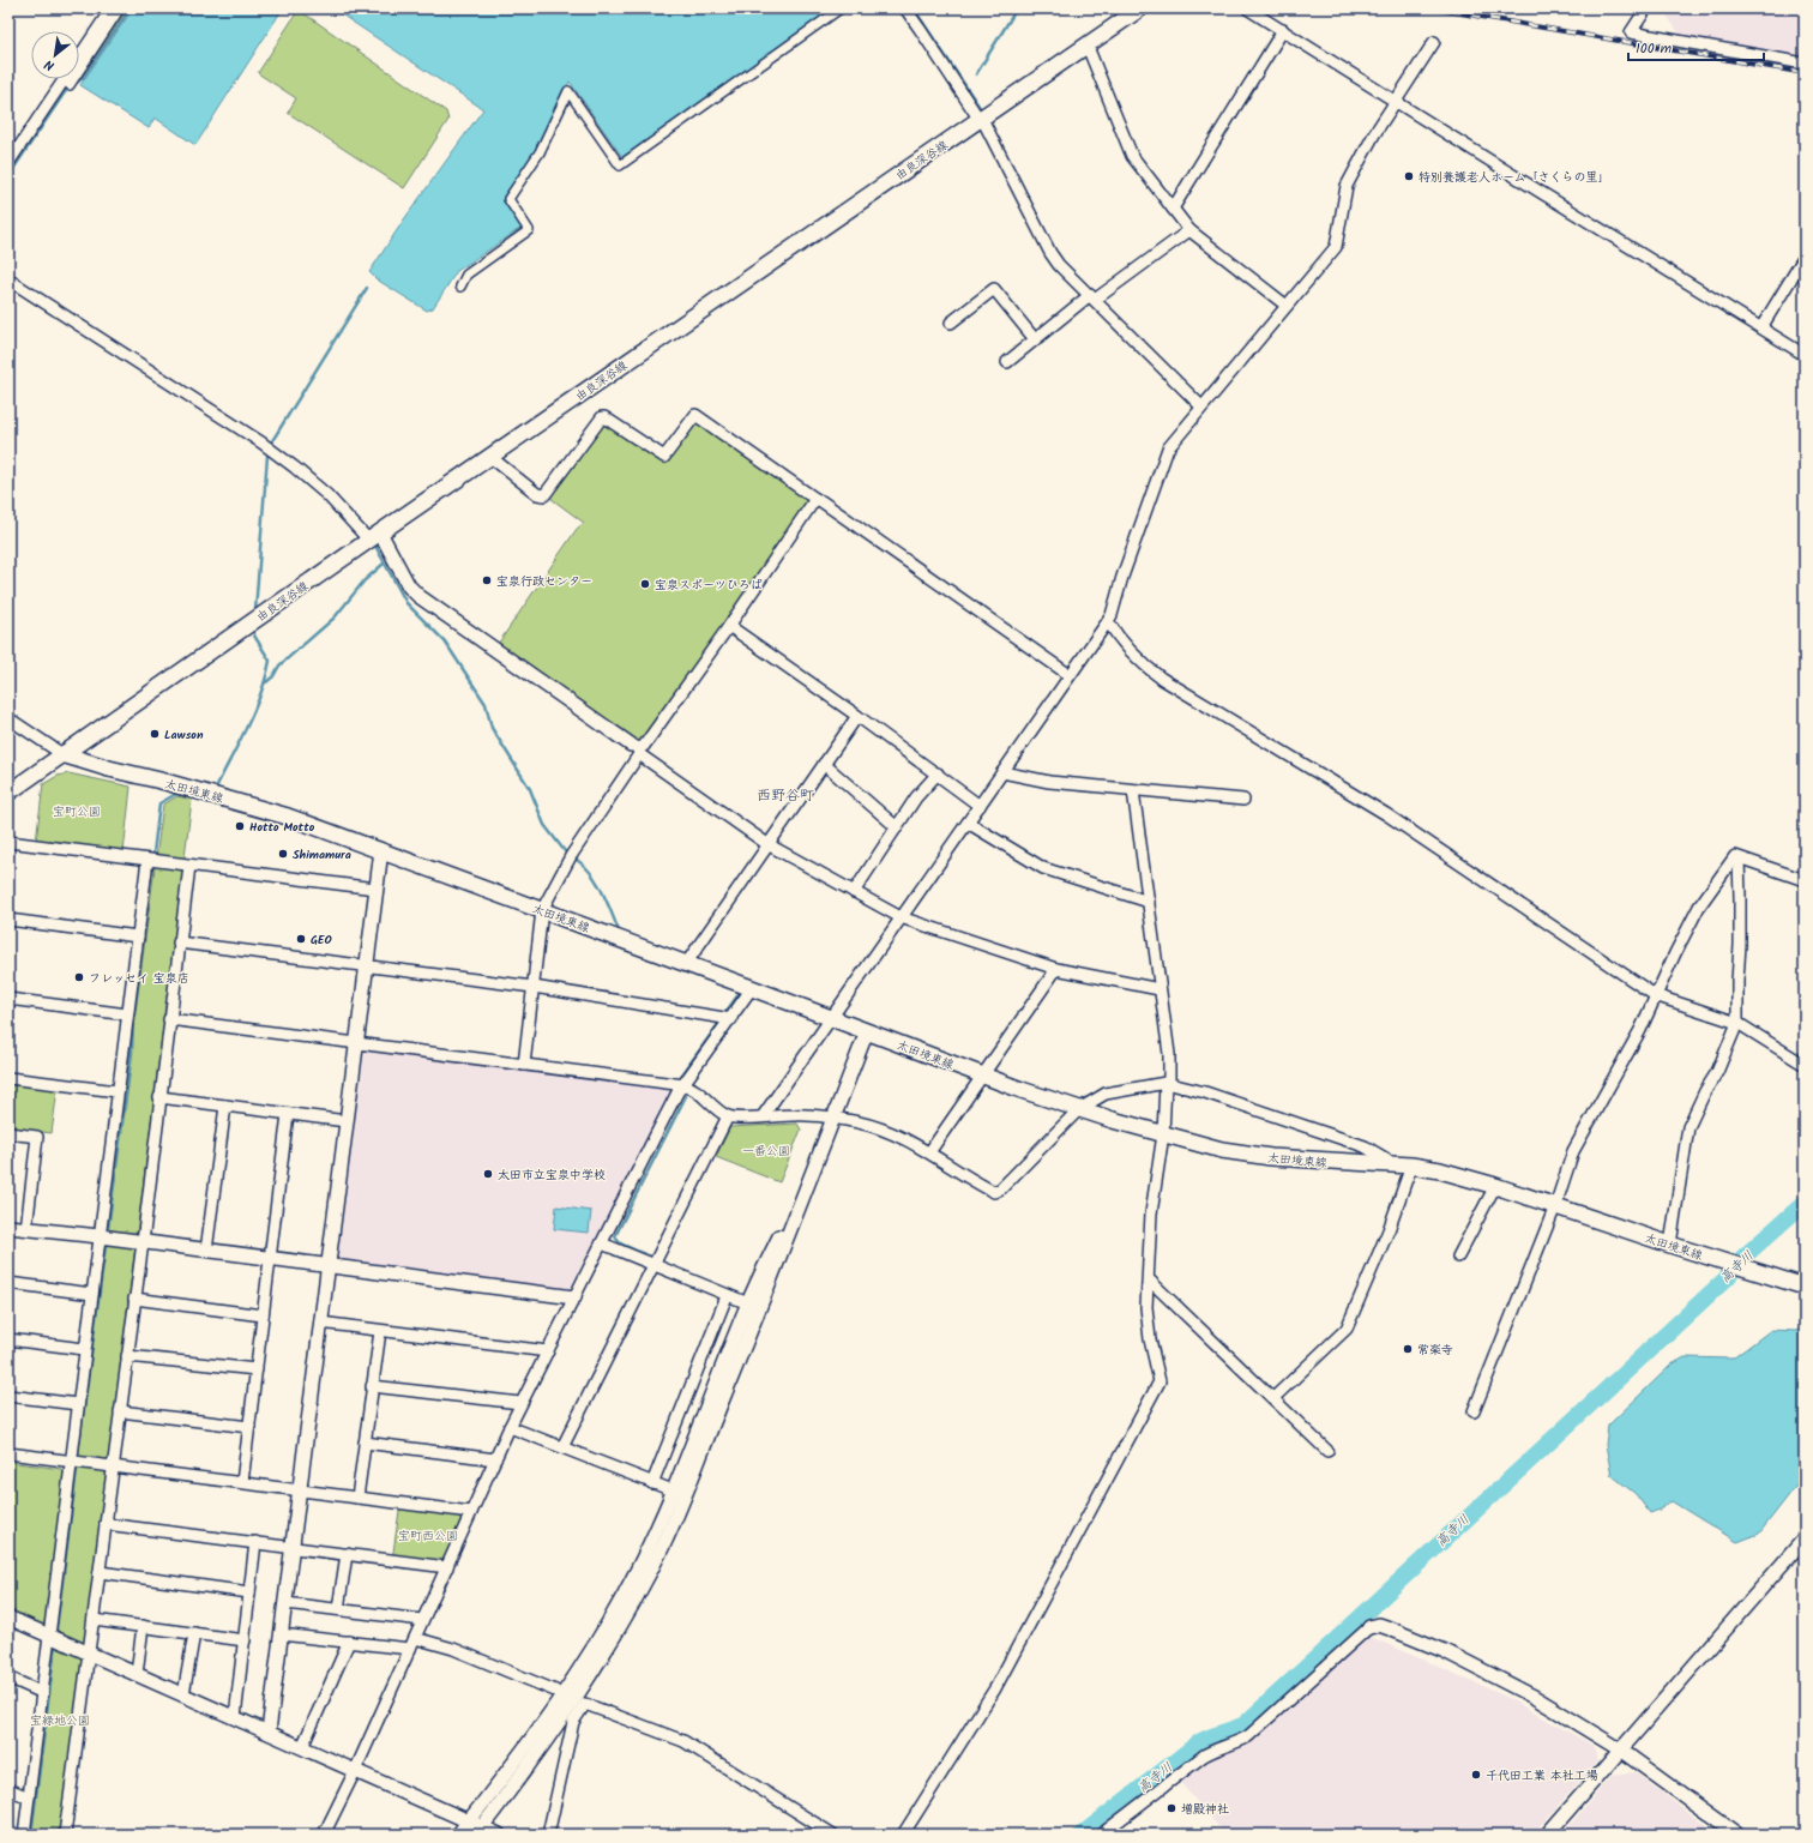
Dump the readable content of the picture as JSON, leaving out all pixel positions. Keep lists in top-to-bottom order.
{
  "streets": {
    "main road": ["由良深谷線", "太田境東線"]
  },
  "crossings": [
    ["由良深谷線", "太田境東線"]
  ],
  "districts": ["西野谷町"],
  "water": ["高寺川"],
  "parks": [
    "宝町公園",
    "一番公園",
    "宝町西公園",
    "宝緑地公園"
  ],
  "places": [
    "特別養護老人ホーム「さくらの里」",
    "宝泉行政センター",
    "宝泉スポーツひろば",
    "Lawson",
    "Hotto Motto",
    "Shimamura",
    "GEO",
    "フレッセイ 宝泉店",
    "太田市立宝泉中学校",
    "常楽寺",
    "千代田工業 本社工場",
    "増殿神社"
  ],
  "scale_bar": "100 m",
  "north": "bottom left"
}
